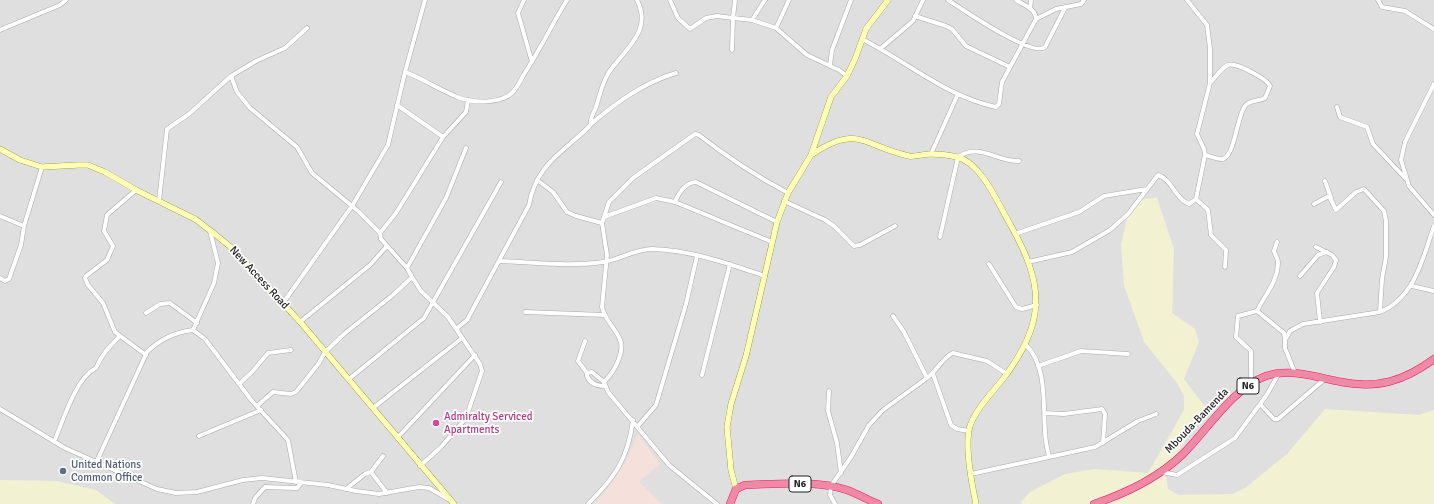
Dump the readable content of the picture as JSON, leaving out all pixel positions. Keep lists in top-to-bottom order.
{
  "streets": {
    "highway": ["N6", "Mbouda-Bamenda"],
    "street": ["New Access Road"]
  },
  "places": ["Admiralty Serviced Apartments", "United Nations Common Office"]
}
